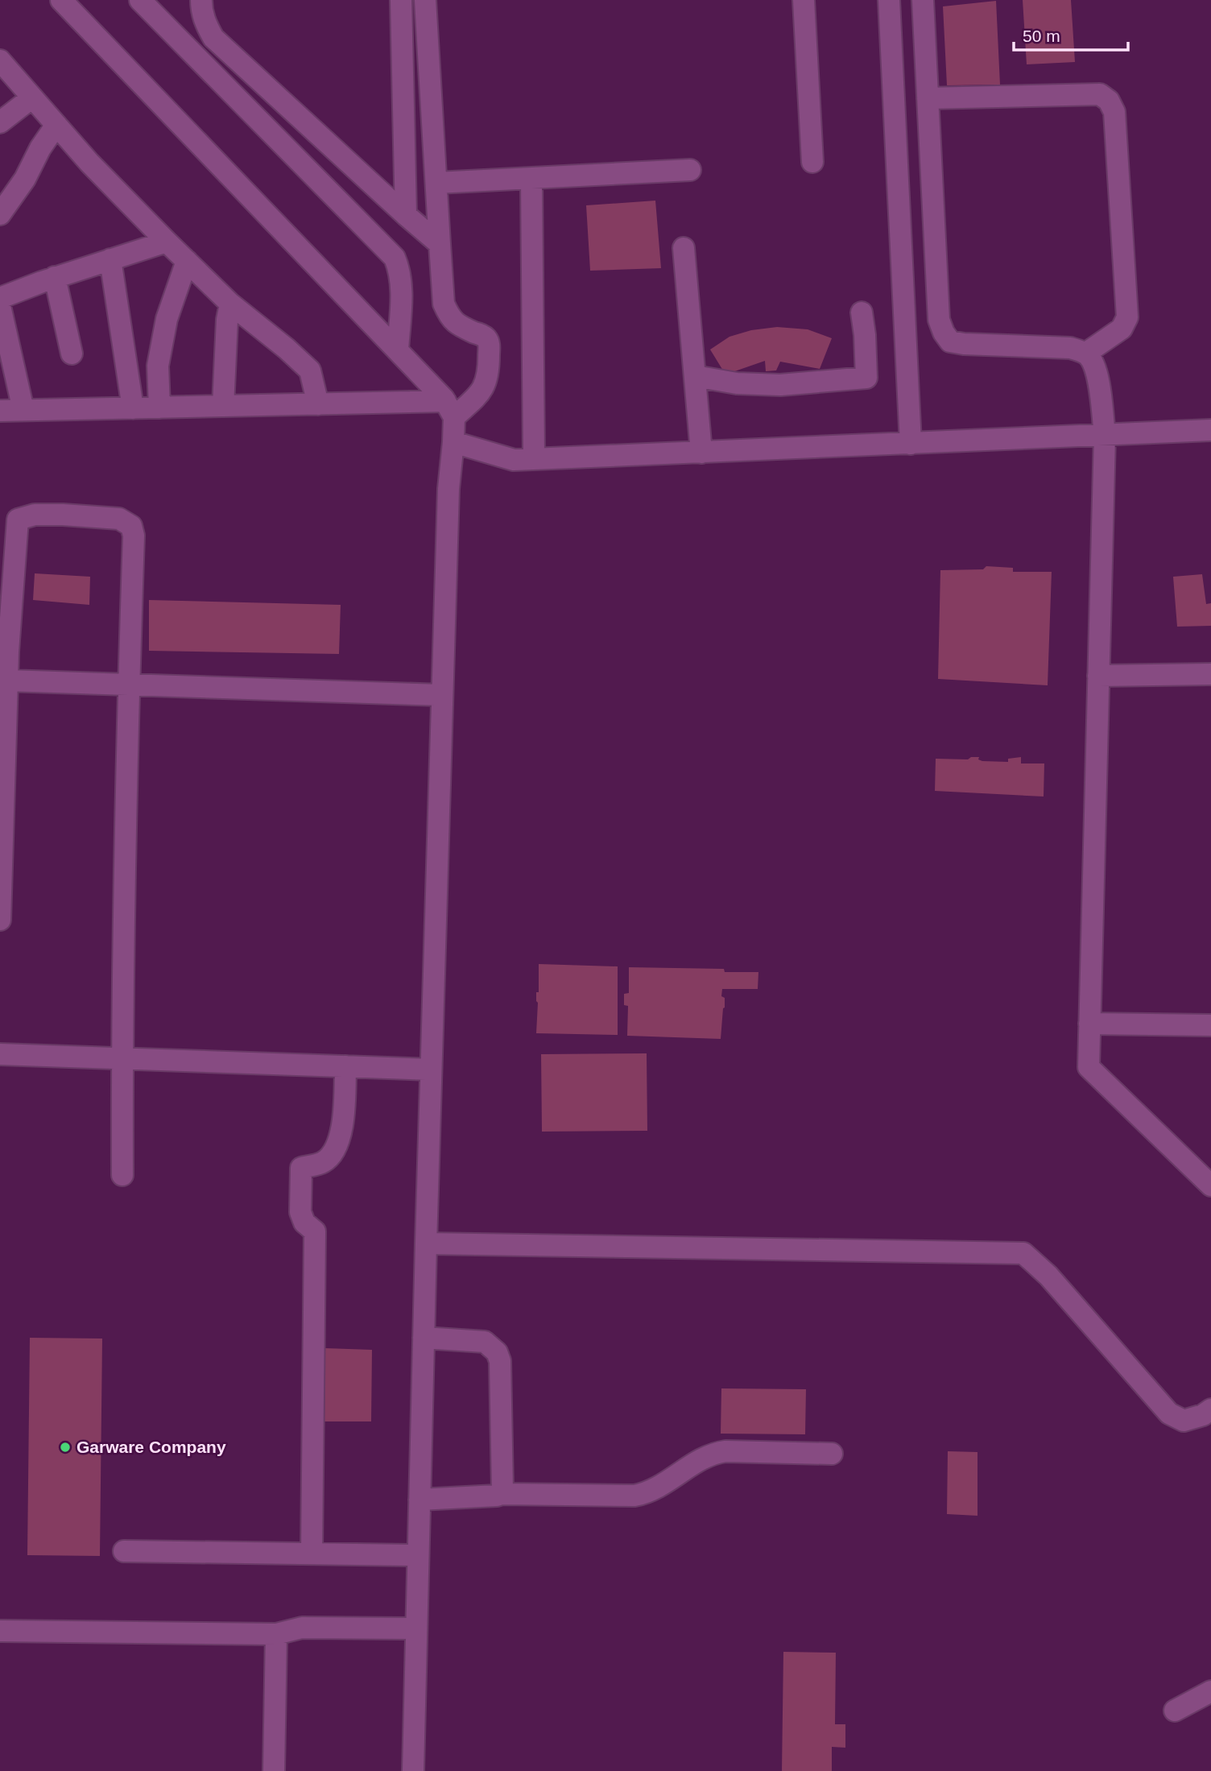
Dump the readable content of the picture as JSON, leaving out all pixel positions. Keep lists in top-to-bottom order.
{
  "places": ["Garware Company"],
  "scale_bar": "50 m"
}
